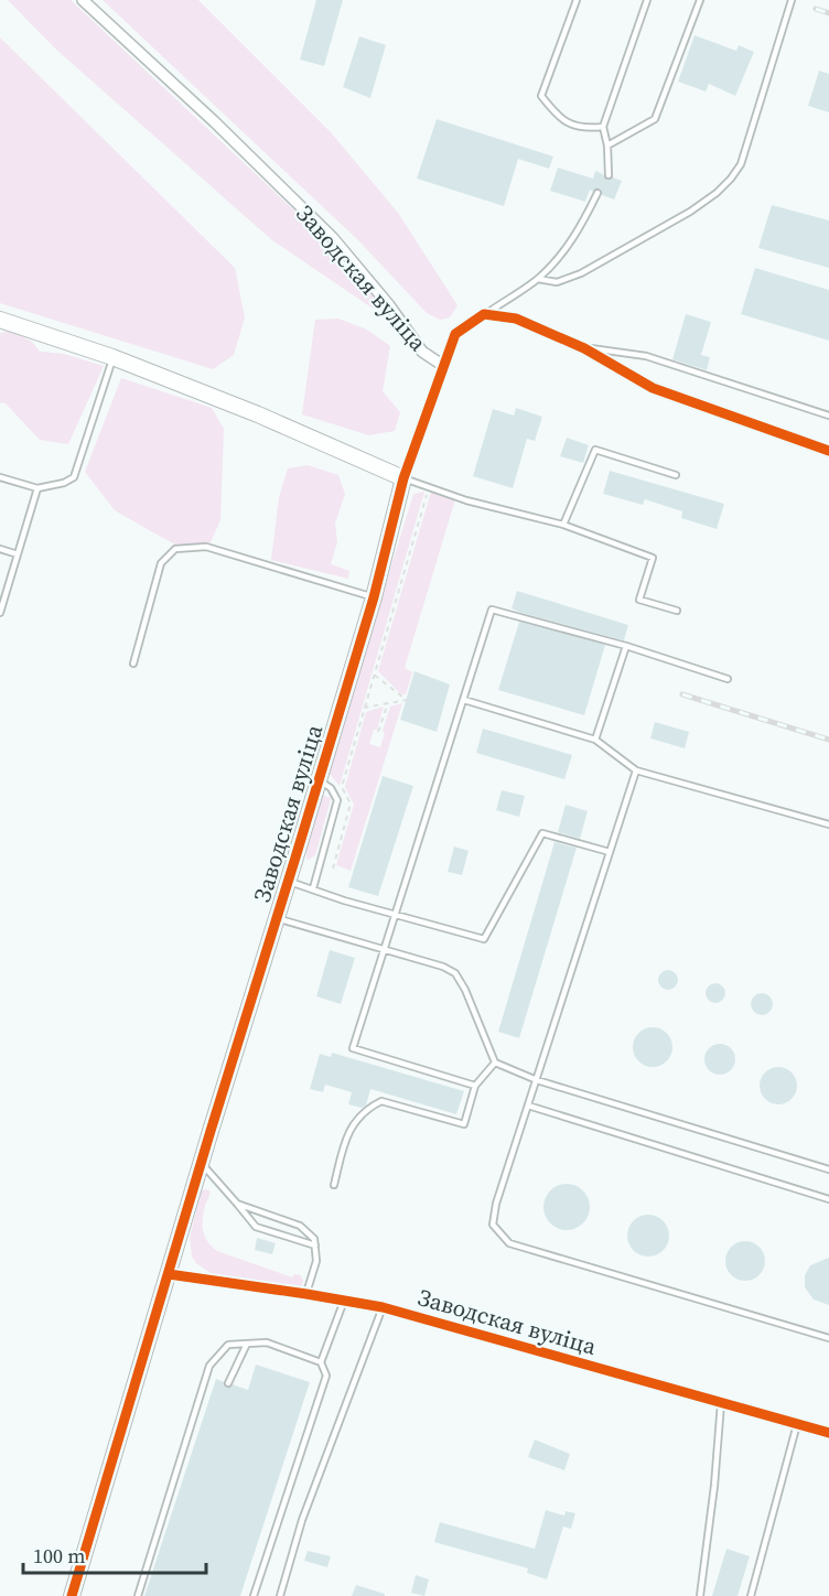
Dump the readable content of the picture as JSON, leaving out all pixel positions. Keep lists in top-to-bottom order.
{
  "streets": {
    "street": ["Заводская вуліца"]
  },
  "scale_bar": "100 m"
}
